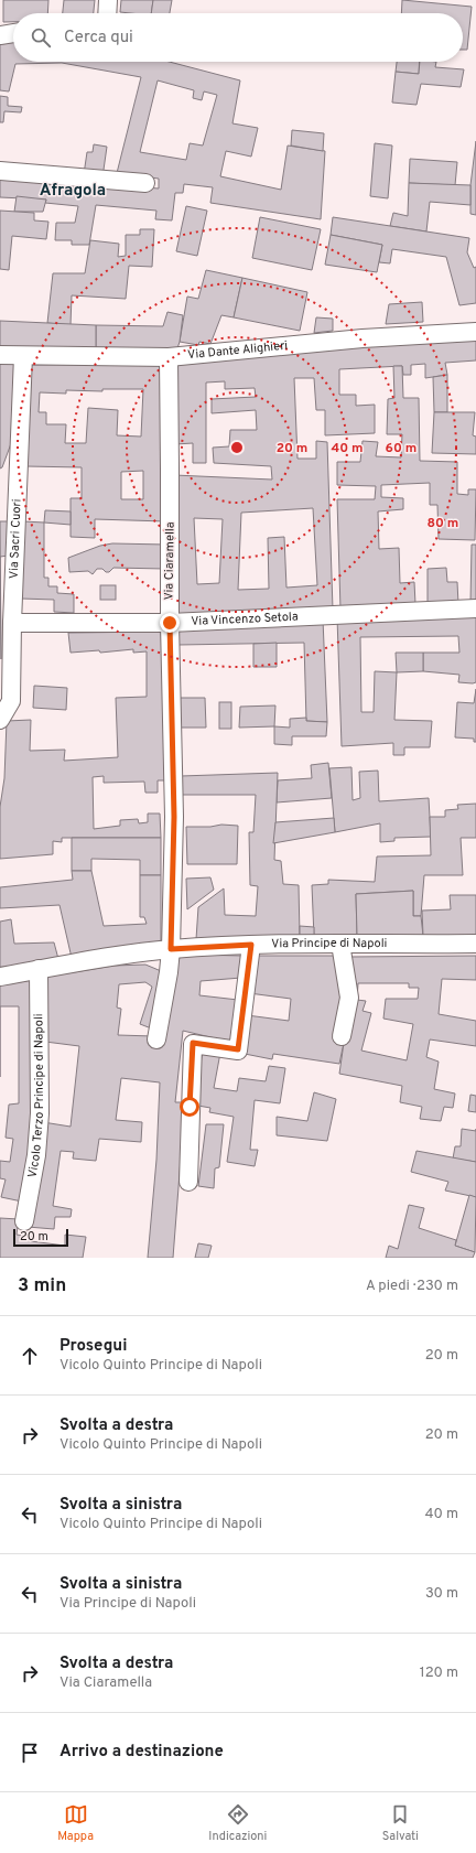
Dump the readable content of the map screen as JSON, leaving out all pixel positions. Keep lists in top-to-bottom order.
{
  "streets": {
    "street": [
      "Via Dante Alighieri",
      "Via Sacri Cuori",
      "Via Ciaramella",
      "Via Vincenzo Setola",
      "Via Principe di Napoli",
      "Vicolo Terzo Principe di Napoli"
    ]
  },
  "crossings": [
    ["Via Dante Alighieri", "Via Sacri Cuori"],
    ["Via Dante Alighieri", "Via Ciaramella"],
    ["Via Sacri Cuori", "Via Vincenzo Setola"],
    ["Via Ciaramella", "Via Vincenzo Setola"],
    ["Via Ciaramella", "Via Principe di Napoli"],
    ["Via Principe di Napoli", "Vicolo Terzo Principe di Napoli"]
  ],
  "districts": ["Afragola"],
  "scale_bar": "20 m",
  "page": {
    "search": "Cerca qui",
    "scale": "20 m",
    "heading": ["3 min", "A piedi · 230 m"],
    "list": [
      ["Prosegui", "Vicolo Quinto Principe di Napoli", "20 m"],
      ["Svolta a destra", "Vicolo Quinto Principe di Napoli", "20 m"],
      ["Svolta a sinistra", "Vicolo Quinto Principe di Napoli", "40 m"],
      ["Svolta a sinistra", "Via Principe di Napoli", "30 m"],
      ["Svolta a destra", "Via Ciaramella", "120 m"],
      "Arrivo a destinazione"
    ],
    "nav": ["Mappa", "Indicazioni", "Salvati"]
  },
  "rings": [
    "20 m",
    "40 m",
    "60 m",
    "80 m"
  ]
}
